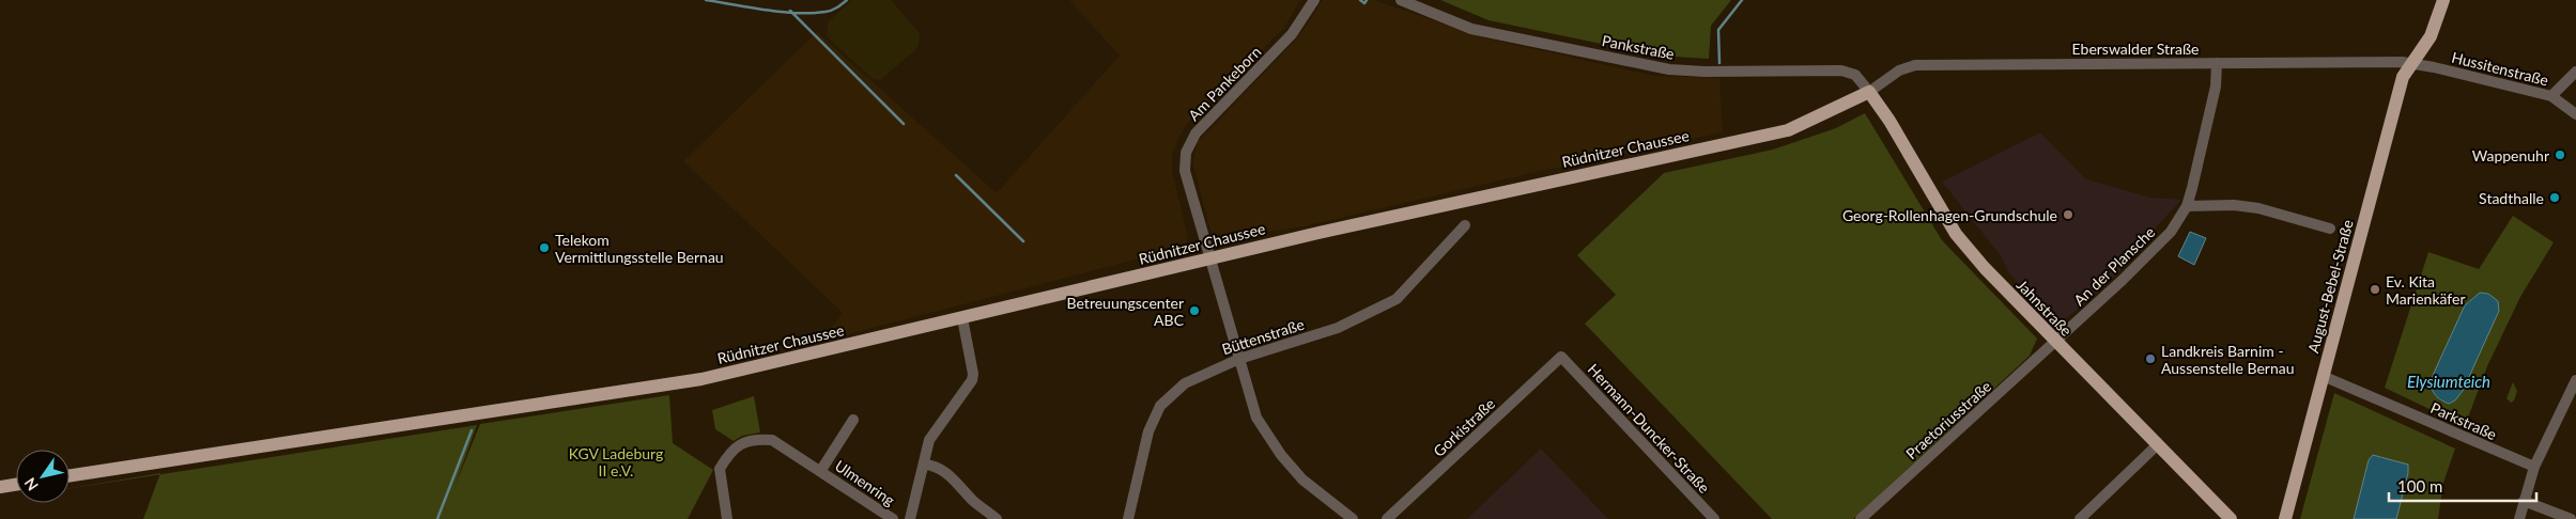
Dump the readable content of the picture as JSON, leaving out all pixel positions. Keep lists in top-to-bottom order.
{
  "streets": {
    "main road": ["Rüdnitzer Chaussee", "August-Bebel-Straße", "Jahnstraße"],
    "street": [
      "Pankstraße",
      "Eberswalder Straße",
      "Hussitenstraße",
      "Am Pankeborn",
      "An der Plansche",
      "Büttenstraße",
      "Praetoriusstraße",
      "Parkstraße",
      "Gorkistraße",
      "Hermann-Duncker-Straße",
      "Ulmenring"
    ]
  },
  "crossings": [
    ["Pankstraße", "Eberswalder Straße"],
    ["Pankstraße", "Rüdnitzer Chaussee"],
    ["Pankstraße", "Jahnstraße"],
    ["Eberswalder Straße", "Hussitenstraße"],
    ["Eberswalder Straße", "Rüdnitzer Chaussee"],
    ["Eberswalder Straße", "An der Plansche"],
    ["Eberswalder Straße", "August-Bebel-Straße"],
    ["Eberswalder Straße", "Jahnstraße"],
    ["Hussitenstraße", "August-Bebel-Straße"],
    ["Am Pankeborn", "Rüdnitzer Chaussee"],
    ["Am Pankeborn", "Büttenstraße"],
    ["Rüdnitzer Chaussee", "Jahnstraße"],
    ["An der Plansche", "Jahnstraße"],
    ["An der Plansche", "Praetoriusstraße"],
    ["August-Bebel-Straße", "Parkstraße"],
    ["Jahnstraße", "Praetoriusstraße"],
    ["Gorkistraße", "Hermann-Duncker-Straße"]
  ],
  "water": ["Elysiumteich"],
  "parks": ["KGV Ladeburg II e.V."],
  "places": [
    "Wappenuhr",
    "Stadthalle",
    "Georg-Rollenhagen-Grundschule",
    "Telekom Vermittlungsstelle Bernau",
    "Ev. Kita Marienkäfer",
    "Betreuungscenter ABC",
    "Landkreis Barnim - Aussenstelle Bernau"
  ],
  "scale_bar": "100 m",
  "north": "bottom left"
}
